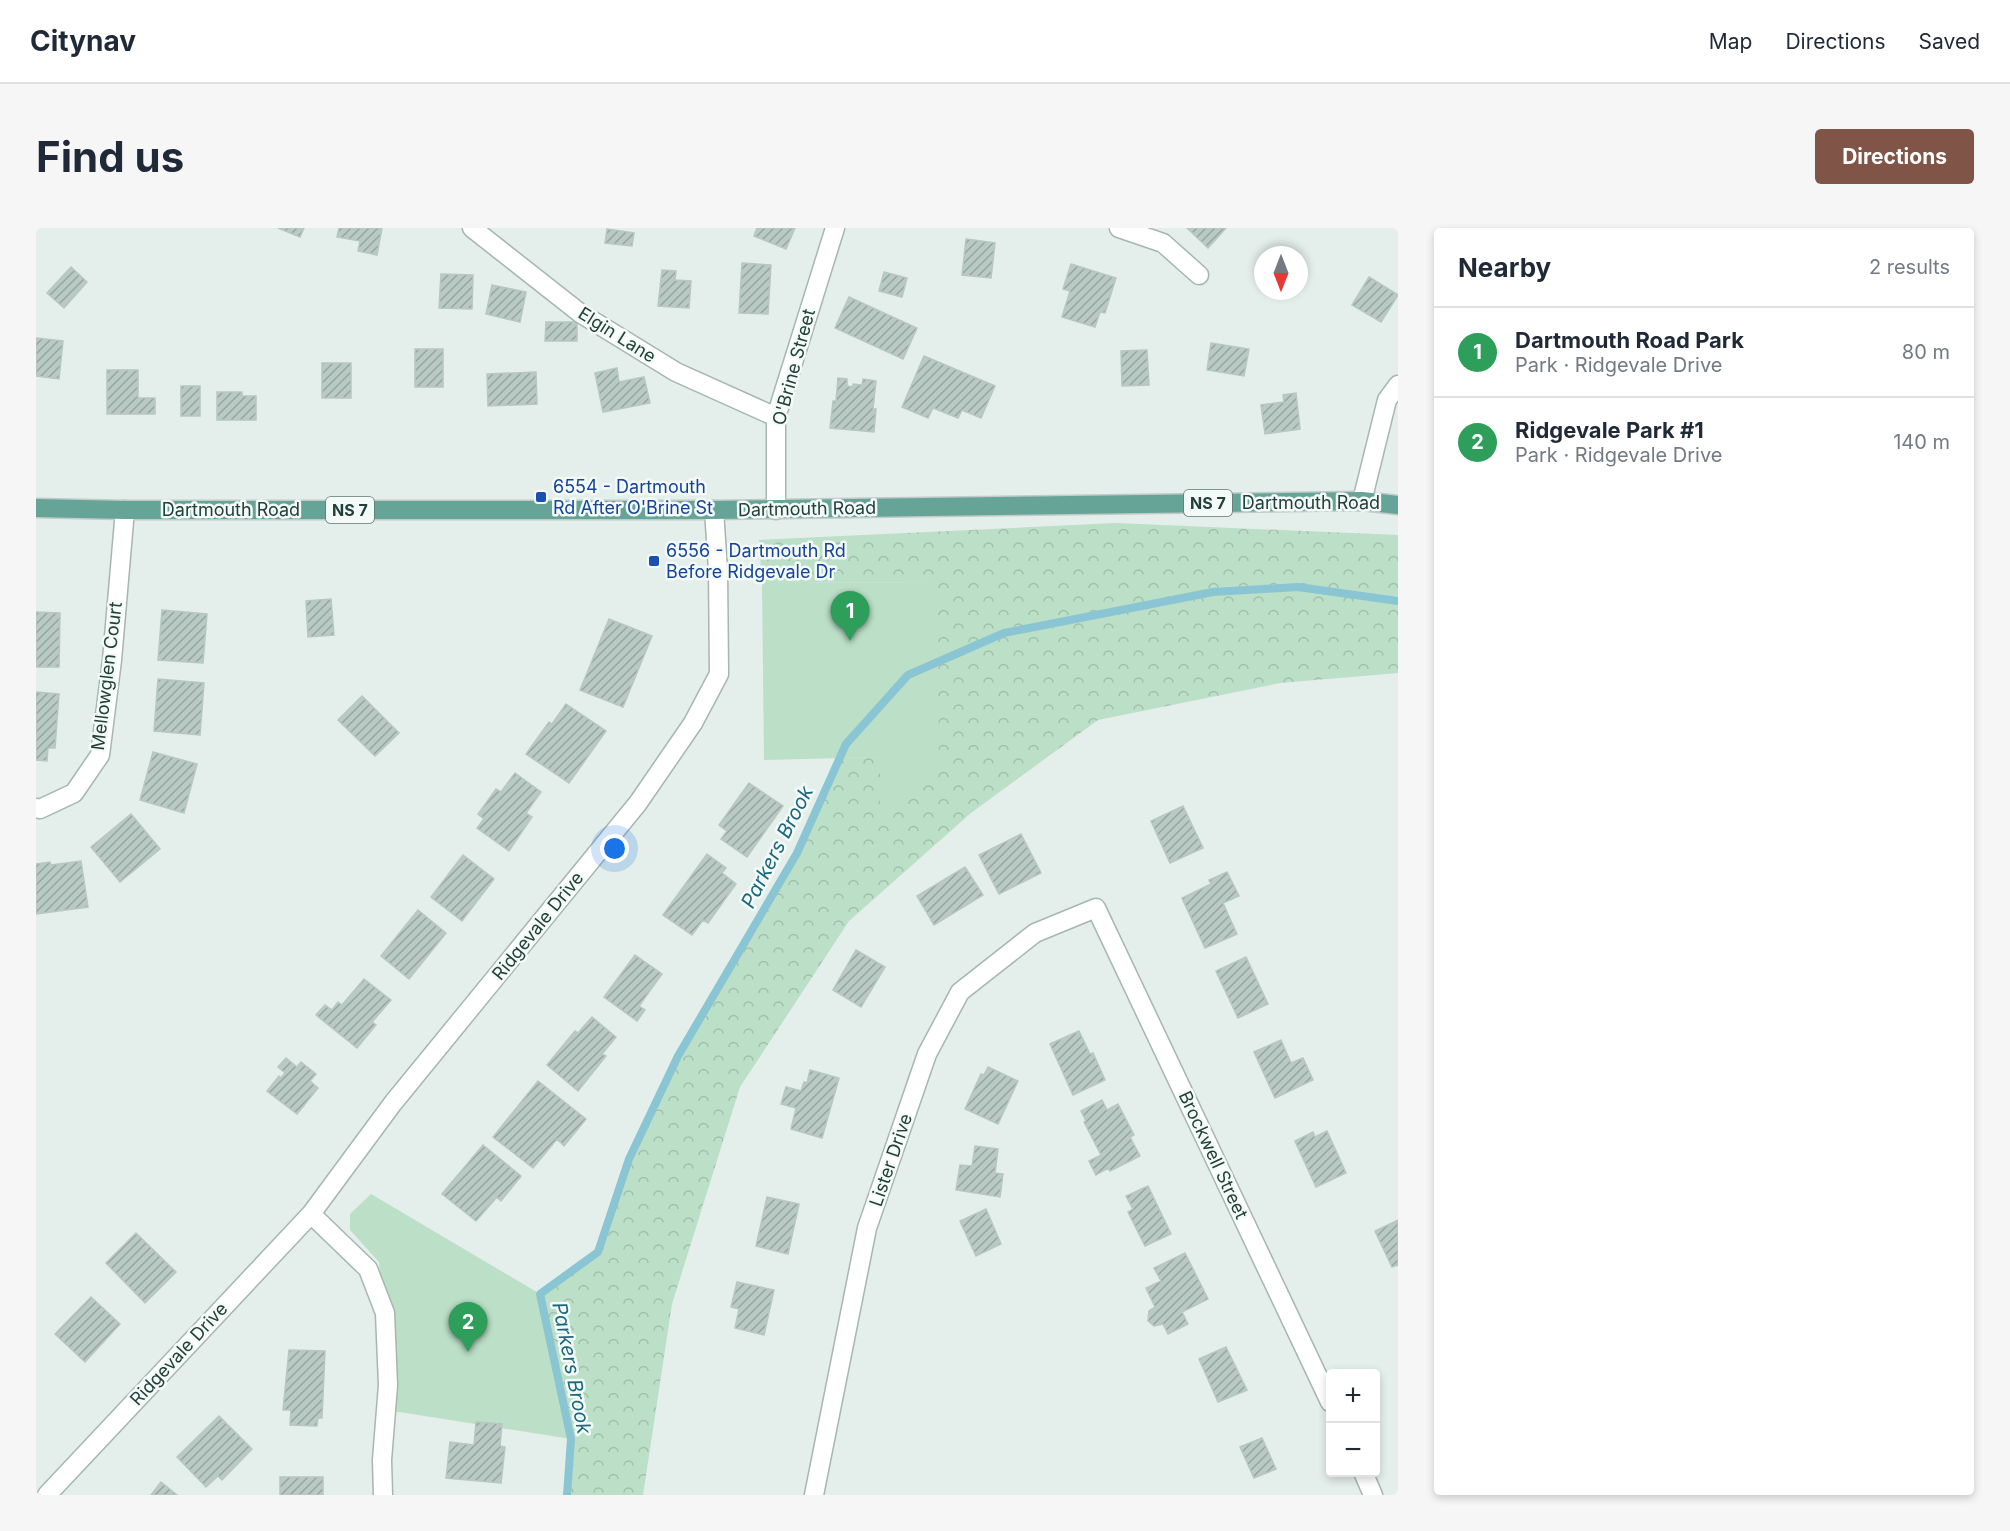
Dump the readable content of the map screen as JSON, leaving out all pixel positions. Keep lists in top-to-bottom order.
{
  "streets": {
    "main road": ["NS 7", "Dartmouth Road"],
    "street": [
      "Elgin Lane",
      "O'Brine Street",
      "Mellowglen Court",
      "Ridgevale Drive",
      "Brockwell Street",
      "Lister Drive"
    ]
  },
  "crossings": [
    ["Elgin Lane", "O'Brine Street"],
    ["O'Brine Street", "Dartmouth Road"],
    ["Dartmouth Road", "Mellowglen Court"],
    ["Dartmouth Road", "Ridgevale Drive"],
    ["Brockwell Street", "Lister Drive"]
  ],
  "water": ["Parkers Brook"],
  "places": {
    "transit": ["6554 - Dartmouth Rd After O'Brine St", "6556 - Dartmouth Rd Before Ridgevale Dr"]
  },
  "north": "bottom",
  "page": {
    "header": "Citynav",
    "nav": ["Map", "Directions", "Saved"],
    "buttons": "Directions",
    "title": "Find us",
    "heading": ["Nearby", "2 results"],
    "list": [
      {
        "mark": "1",
        "name": "Dartmouth Road Park",
        "note": "Park · Ridgevale Drive",
        "value": "80 m"
      },
      {
        "mark": "2",
        "name": "Ridgevale Park #1",
        "note": "Park · Ridgevale Drive",
        "value": "140 m"
      }
    ],
    "pins": ["1", "2"],
    "map_buttons": ["+", "−"]
  }
}
